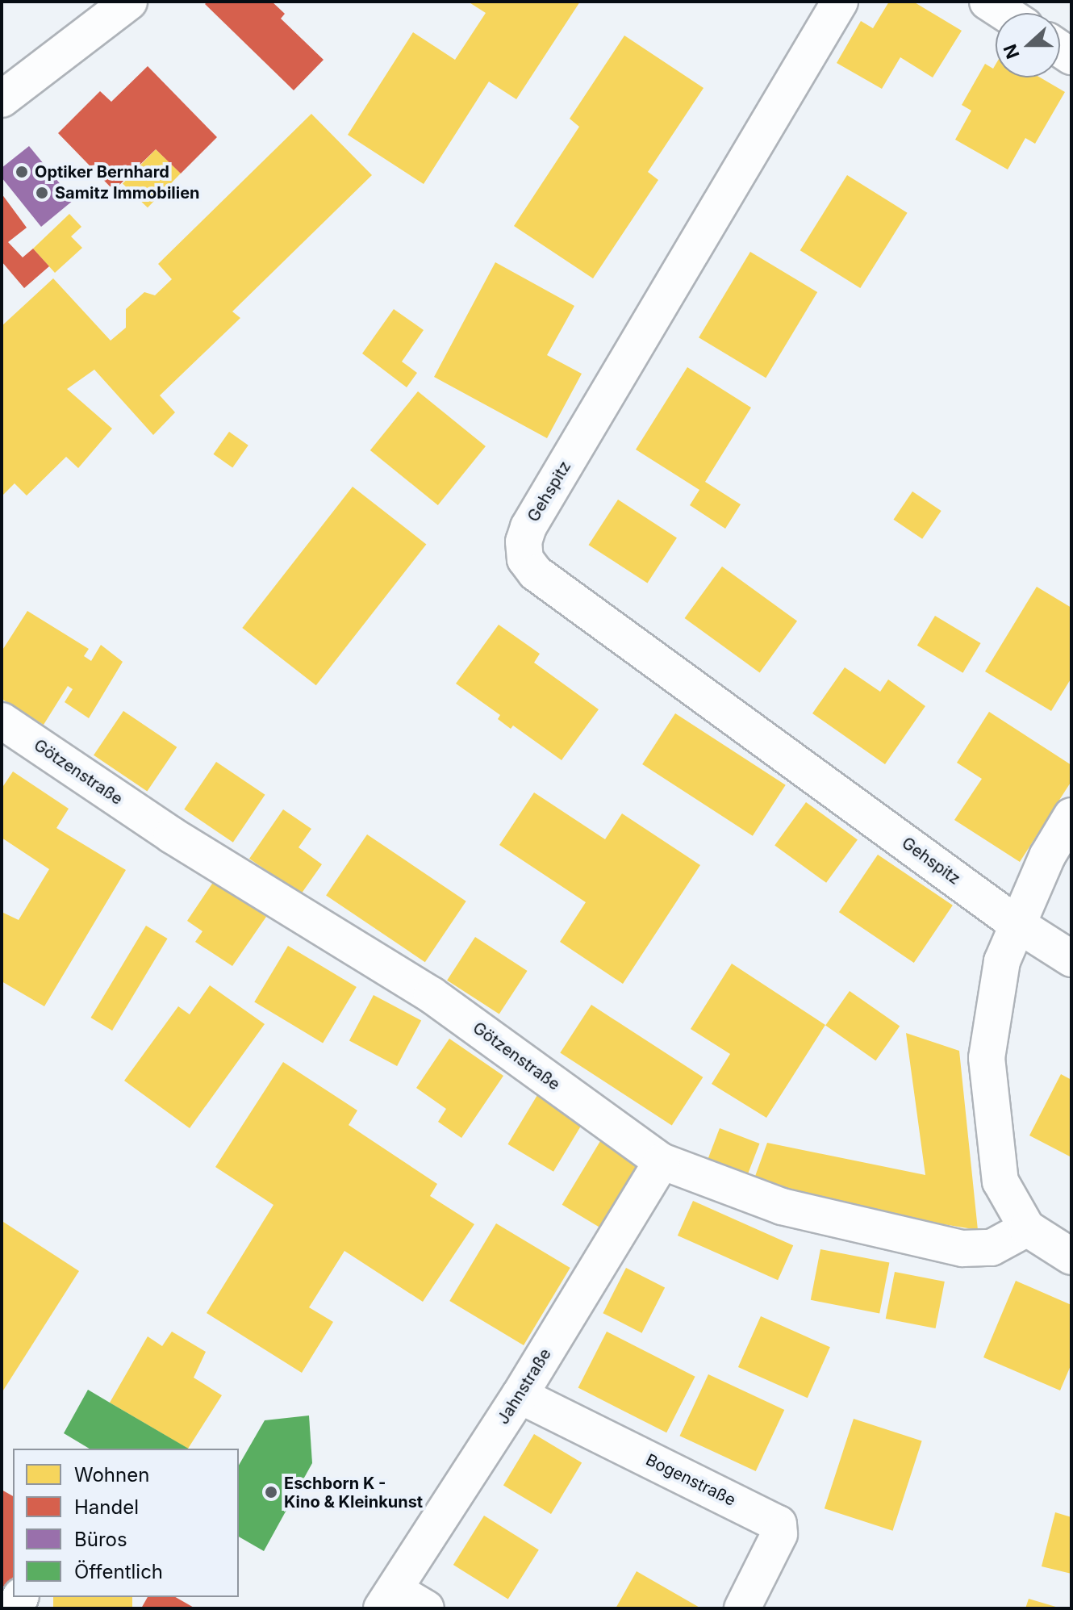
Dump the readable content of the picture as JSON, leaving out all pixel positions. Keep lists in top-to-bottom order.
{
  "streets": {
    "street": [
      "Gehspitz",
      "Götzenstraße",
      "Jahnstraße",
      "Bogenstraße"
    ]
  },
  "crossings": [
    ["Götzenstraße", "Jahnstraße"],
    ["Jahnstraße", "Bogenstraße"]
  ],
  "places": ["Optiker Bernhard", "Samitz Immobilien", "Eschborn K - Kino & Kleinkunst"],
  "legend": [
    "Wohnen",
    "Handel",
    "Büros",
    "Öffentlich"
  ],
  "north": "left"
}
